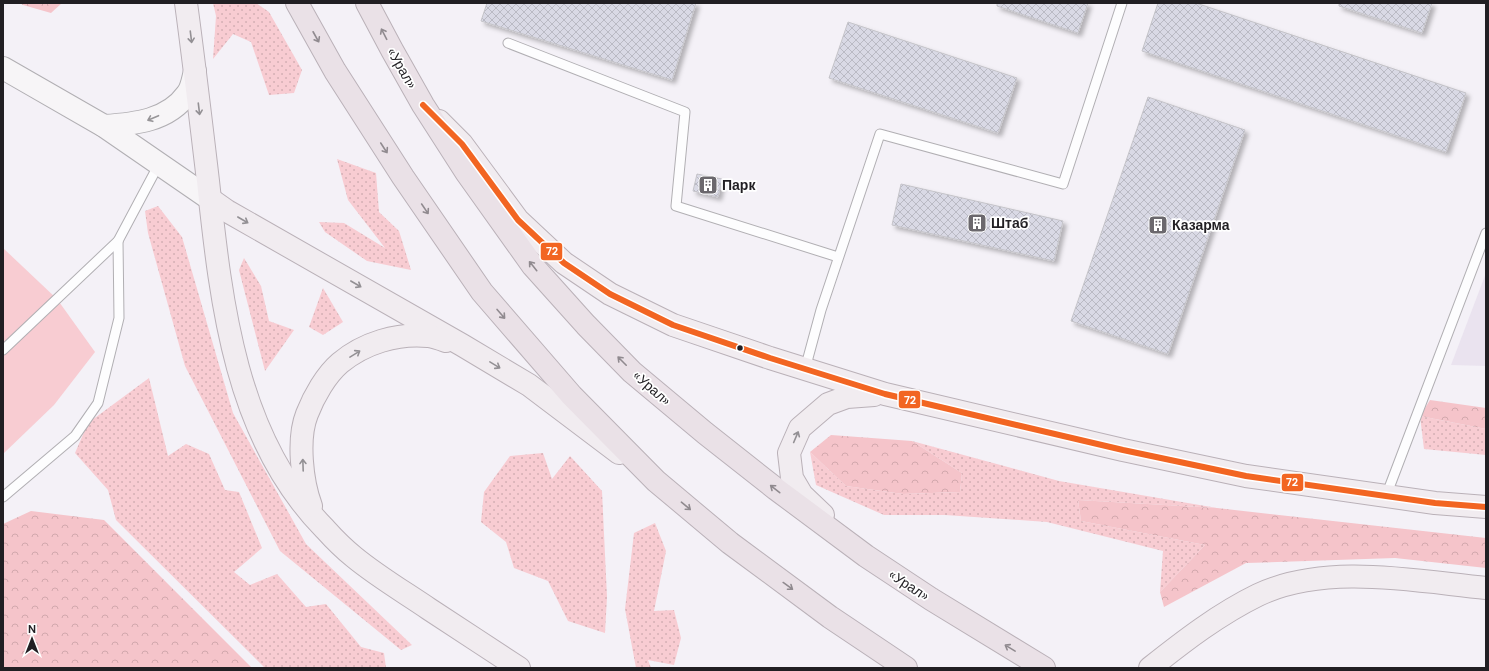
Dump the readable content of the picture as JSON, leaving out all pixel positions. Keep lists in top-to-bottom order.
{
  "streets": {
    "highway": ["«Урал»"]
  },
  "places": {
    "building": ["Парк", "Штаб", "Казарма"]
  },
  "lines": ["transit line 72"],
  "north": "top"
}
